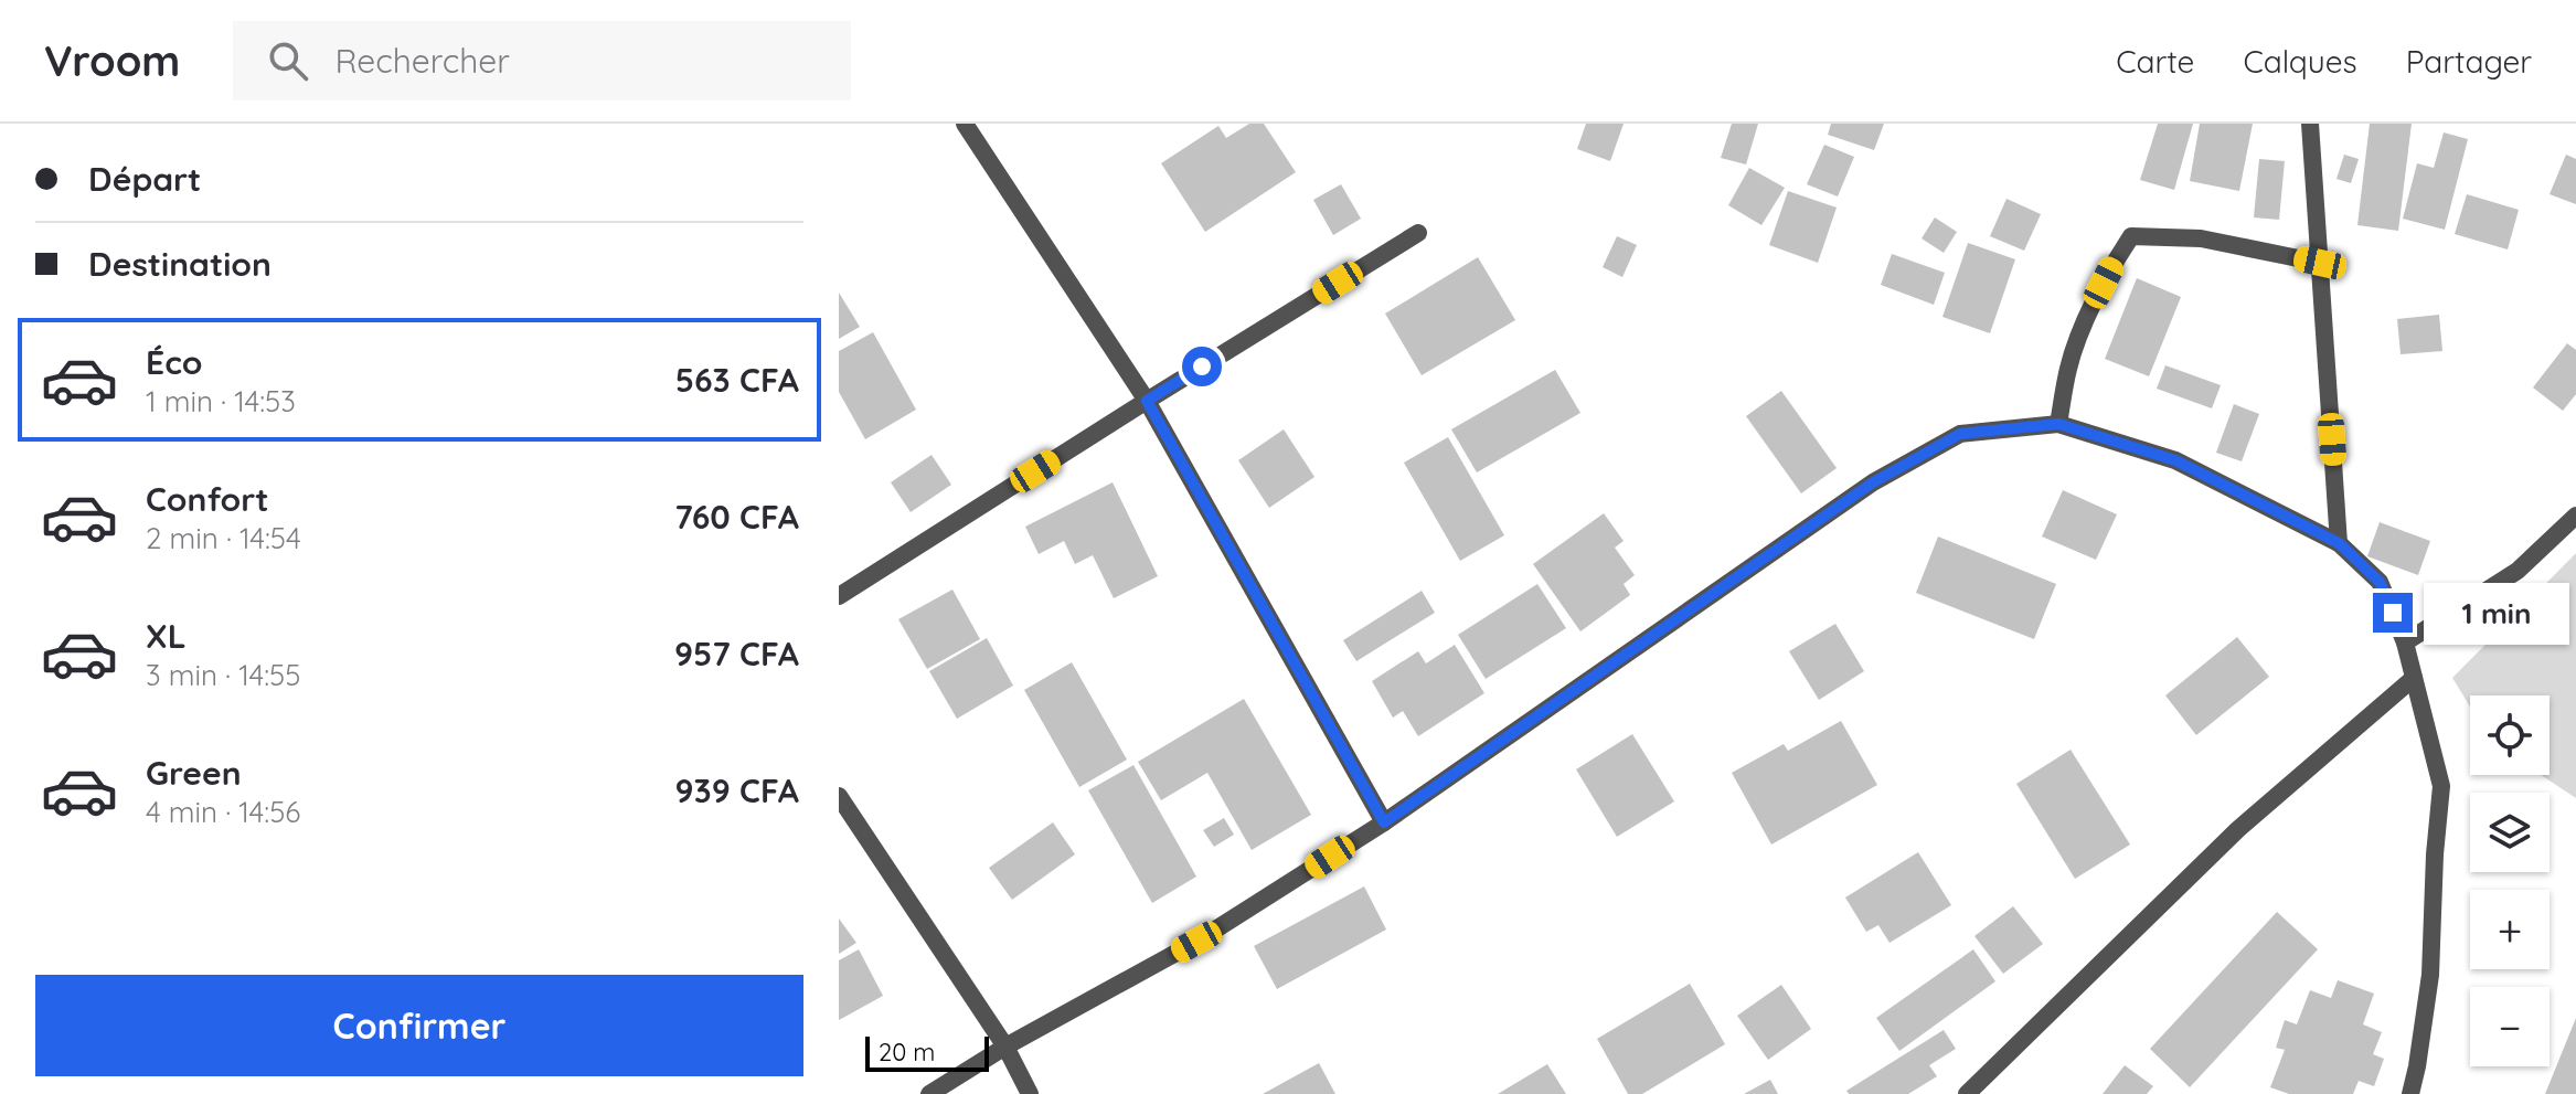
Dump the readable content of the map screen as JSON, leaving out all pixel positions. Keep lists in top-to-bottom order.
{
  "scale_bar": "20 m",
  "page": {
    "header": "Vroom",
    "search": "Rechercher",
    "nav": ["Carte", "Calques", "Partager"],
    "banner": ["Départ", "Destination"],
    "list": [
      {
        "name": "Éco",
        "note": "1 min · 14:53",
        "value": "563 CFA"
      },
      {
        "name": "Confort",
        "note": "2 min · 14:54",
        "value": "760 CFA"
      },
      {
        "name": "XL",
        "note": "3 min · 14:55",
        "value": "957 CFA"
      },
      {
        "name": "Green",
        "note": "4 min · 14:56",
        "value": "939 CFA"
      }
    ],
    "bubble": "1 min",
    "map_buttons": ["+", "−"],
    "buttons": "Confirmer",
    "scale": "20 m"
  }
}
